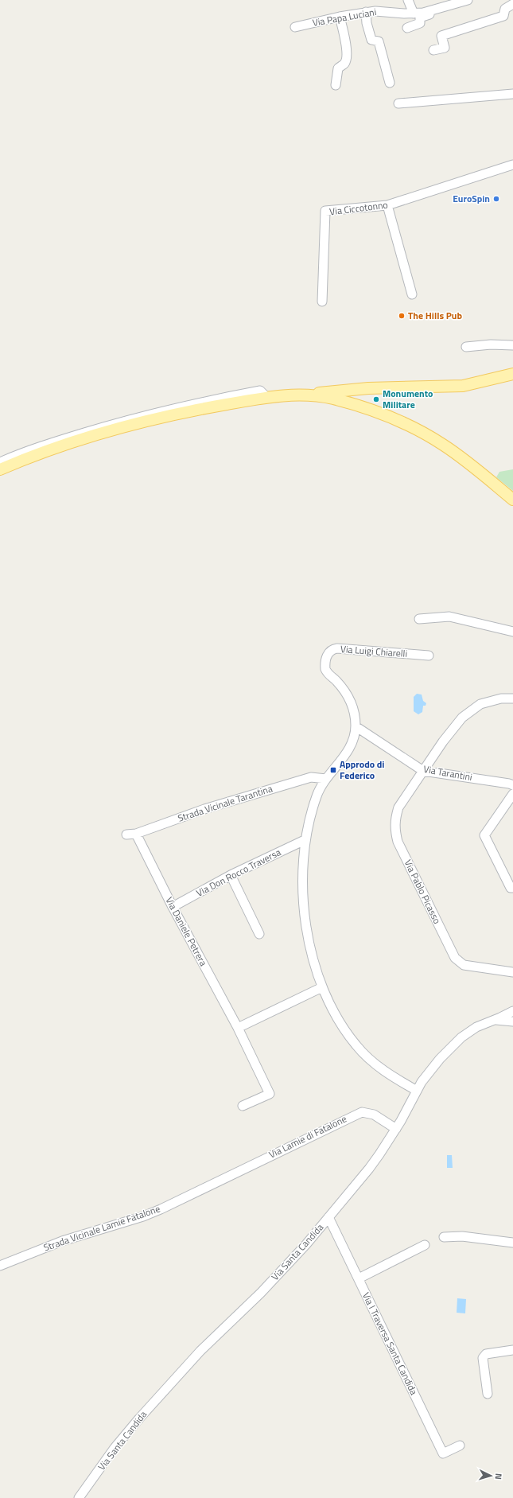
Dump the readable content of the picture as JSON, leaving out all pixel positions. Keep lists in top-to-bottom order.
{
  "streets": {
    "street": [
      "Via Papa Luciani",
      "Via Ciccotonno",
      "Via Luigi Chiarelli",
      "Via Tarantini",
      "Strada Vicinale Tarantina",
      "Via Don Rocco Traversa",
      "Via Pablo Picasso",
      "Via Daniele Petrera",
      "Via Lamie di Fatalone",
      "Strada Vicinale Lamie Fatalone",
      "Via Santa Candida",
      "Via I Traversa Santa Candida"
    ]
  },
  "crossings": [
    ["Via Luigi Chiarelli", "Via Tarantini"],
    ["Via Luigi Chiarelli", "Strada Vicinale Tarantina"],
    ["Via Luigi Chiarelli", "Via Don Rocco Traversa"],
    ["Via Luigi Chiarelli", "Via Santa Candida"],
    ["Via Tarantini", "Via Pablo Picasso"],
    ["Strada Vicinale Tarantina", "Via Daniele Petrera"],
    ["Via Don Rocco Traversa", "Via Daniele Petrera"],
    ["Via Lamie di Fatalone", "Strada Vicinale Lamie Fatalone"],
    ["Via Lamie di Fatalone", "Via Santa Candida"],
    ["Via Santa Candida", "Via I Traversa Santa Candida"]
  ],
  "places": {
    "other": ["EuroSpin", "The Hills Pub", "Monumento Militare"],
    "transit": ["Approdo di Federico"]
  },
  "north": "right"
}
